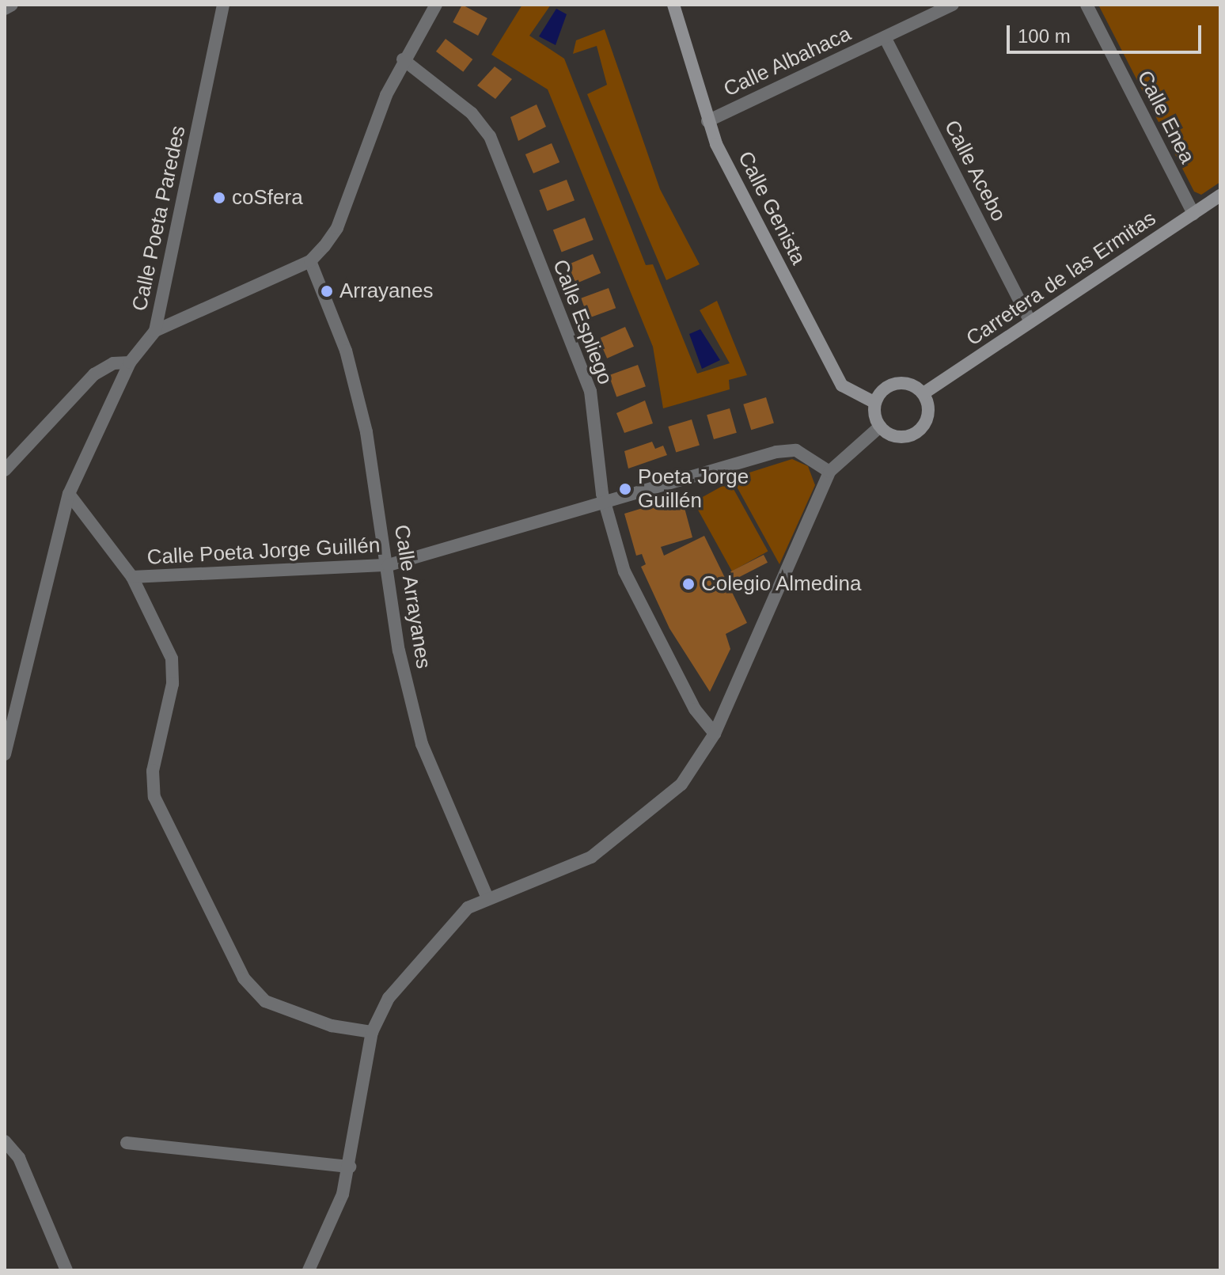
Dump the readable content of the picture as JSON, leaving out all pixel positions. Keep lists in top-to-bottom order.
{
  "streets": {
    "street": [
      "Calle Albahaca",
      "Calle Enea",
      "Calle Acebo",
      "Calle Genista",
      "Calle Poeta Paredes",
      "Carretera de las Ermitas",
      "Calle Espliego",
      "Calle Poeta Jorge Guillén",
      "Calle Arrayanes"
    ]
  },
  "crossings": [
    ["Calle Albahaca", "Calle Acebo"],
    ["Calle Albahaca", "Calle Genista"],
    ["Calle Enea", "Carretera de las Ermitas"],
    ["Calle Acebo", "Carretera de las Ermitas"],
    ["Calle Genista", "Carretera de las Ermitas"],
    ["Calle Espliego", "Calle Poeta Jorge Guillén"],
    ["Calle Poeta Jorge Guillén", "Calle Arrayanes"]
  ],
  "places": [
    "coSfera",
    "Arrayanes",
    "Poeta Jorge Guillén",
    "Colegio Almedina"
  ],
  "scale_bar": "100 m"
}
